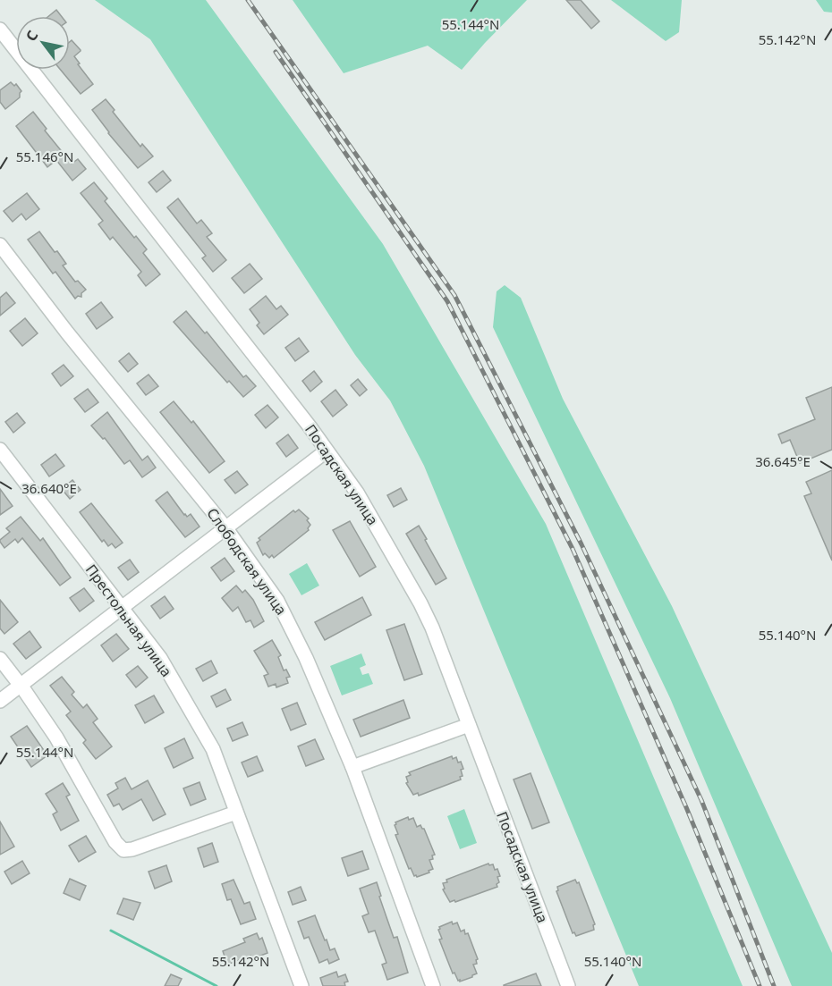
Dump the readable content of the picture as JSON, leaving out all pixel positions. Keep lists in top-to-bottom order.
{
  "streets": {
    "street": ["Посадская улица", "Слободская улица", "Престольная улица"]
  },
  "north": "top left",
  "coordinates": [
    "55.144°N",
    "55.142°N",
    "55.146°N",
    "36.645°E",
    "36.640°E",
    "55.140°N"
  ]
}
